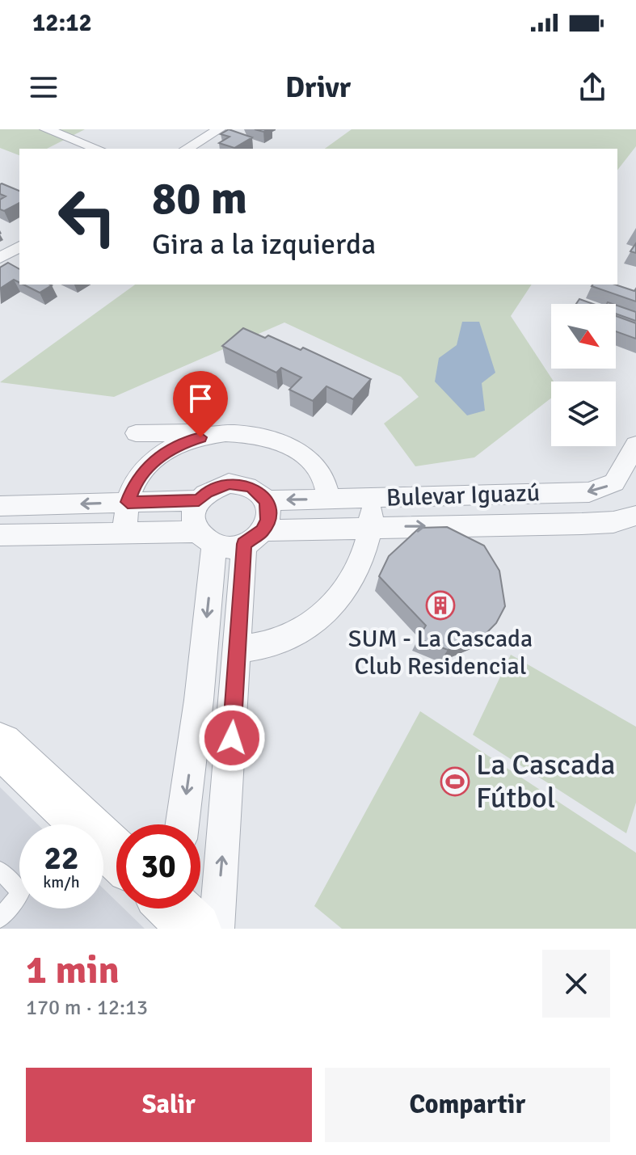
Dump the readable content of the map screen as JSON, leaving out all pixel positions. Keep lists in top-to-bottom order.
{
  "streets": {
    "street": ["Bulevar Iguazú"]
  },
  "places": {
    "building": ["SUM - La Cascada Club Residencial"],
    "sports": ["La Cascada Fútbol"]
  },
  "north": "bottom right",
  "page": {
    "status": "12:12",
    "header": "Drivr",
    "turn": ["80 m", "Gira a la izquierda"],
    "speed": "22 km/h",
    "limit": "30",
    "heading": ["1 min", "170 m · 12:13"],
    "buttons": ["Salir", "Compartir"]
  }
}
